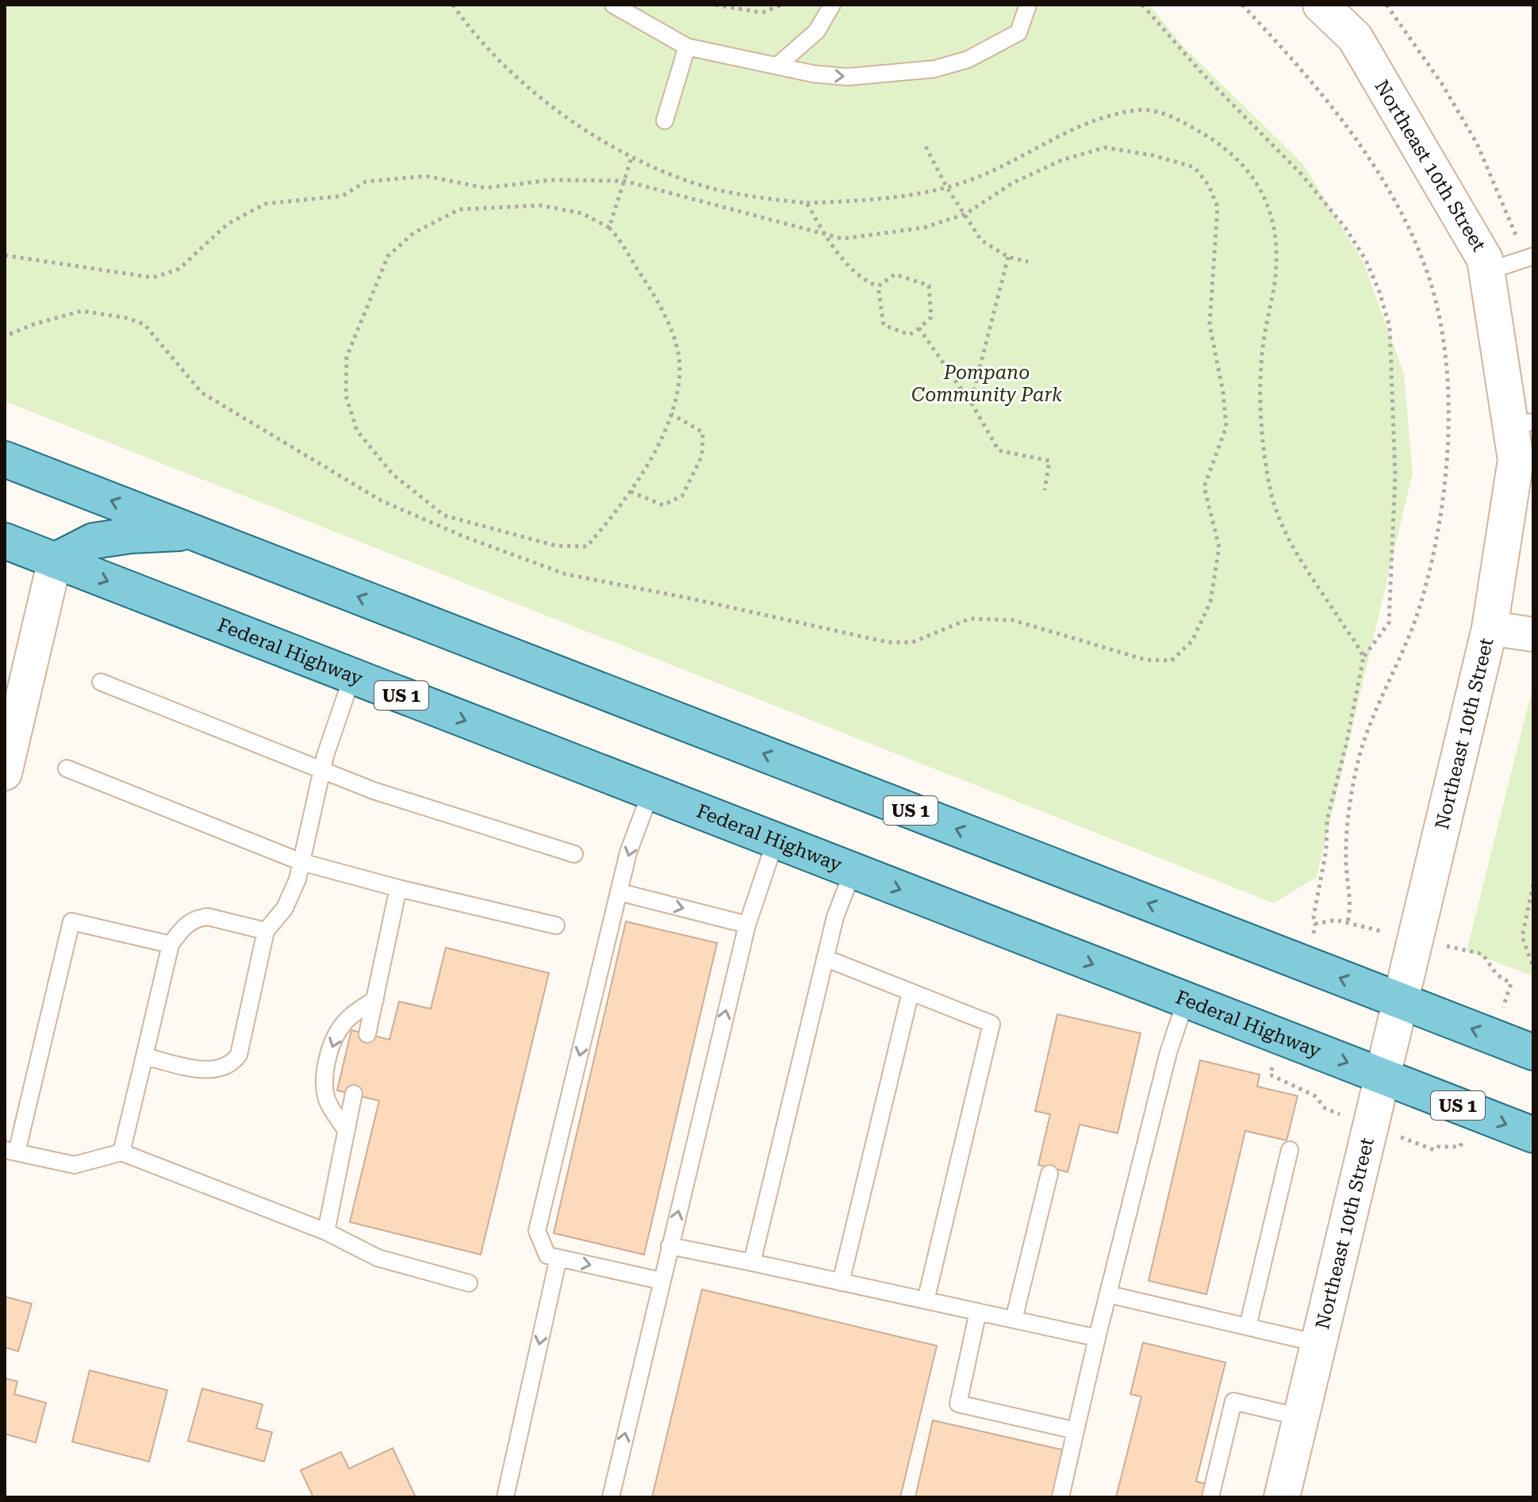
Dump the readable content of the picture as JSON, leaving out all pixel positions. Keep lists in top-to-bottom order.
{
  "streets": {
    "main road": ["Federal Highway", "US 1"],
    "street": ["Northeast 10th Street"]
  },
  "crossings": [
    ["Northeast 10th Street", "Federal Highway"],
    ["Northeast 10th Street", "US 1"]
  ],
  "parks": ["Pompano Community Park"]
}
